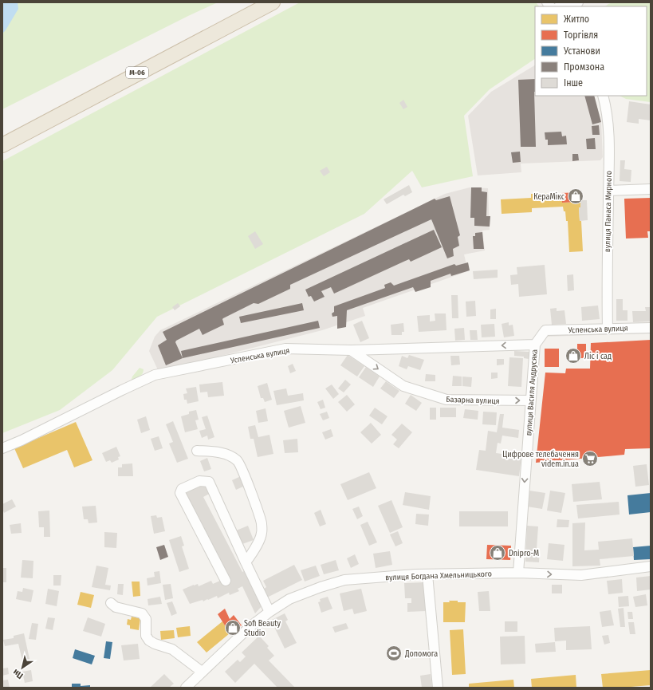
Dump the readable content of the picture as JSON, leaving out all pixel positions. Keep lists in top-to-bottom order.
{
  "streets": {
    "highway": ["М-06"],
    "street": [
      "вулиця Панаса Мирного",
      "Успенська вулиця",
      "вулиця Василя Андрусяка",
      "Базарна вулиця",
      "вулиця Богдана Хмельницького"
    ]
  },
  "crossings": [
    ["вулиця Панаса Мирного", "Успенська вулиця"],
    ["Успенська вулиця", "вулиця Василя Андрусяка"],
    ["Успенська вулиця", "Базарна вулиця"],
    ["вулиця Василя Андрусяка", "Базарна вулиця"],
    ["вулиця Василя Андрусяка", "вулиця Богдана Хмельницького"]
  ],
  "one_way": ["вулиця Василя Андрусяка", "Базарна вулиця"],
  "places": {
    "shop": [
      "КераМікс",
      "Ліс і сад",
      "Dnipro-M",
      "Sofi Beauty Studio"
    ],
    "supermarket": ["Цифрове телебачення videm.in.ua"],
    "sports": ["Допомога"]
  },
  "legend": [
    "Житло",
    "Торгівля",
    "Установи",
    "Промзона",
    "Інше"
  ],
  "north": "bottom left"
}
